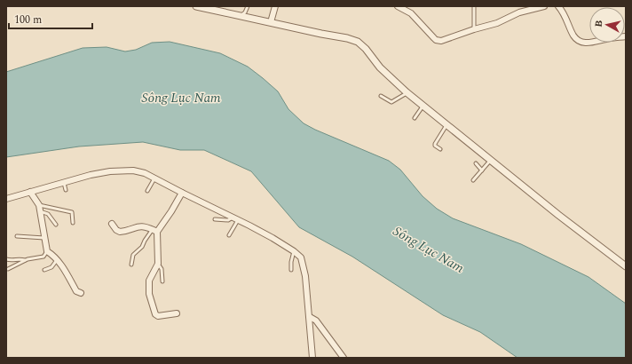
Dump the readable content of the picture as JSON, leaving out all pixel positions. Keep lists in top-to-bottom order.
{
  "water": ["Sông Lục Nam"],
  "scale_bar": "100 m",
  "north": "left"
}
